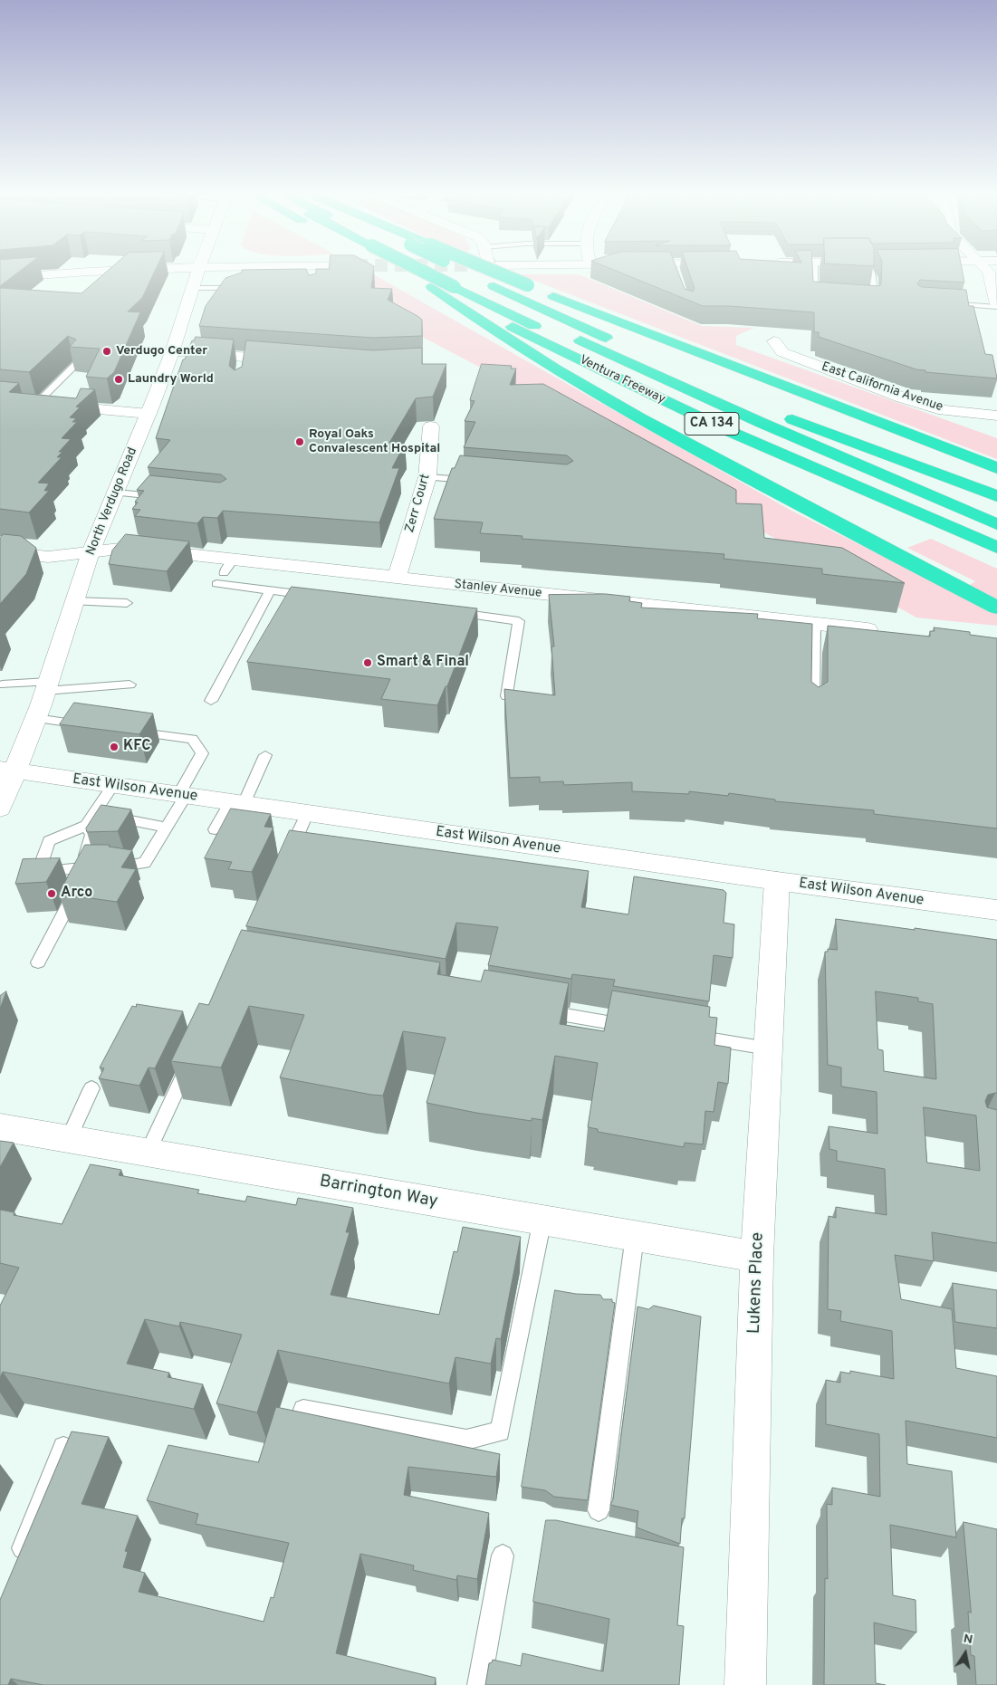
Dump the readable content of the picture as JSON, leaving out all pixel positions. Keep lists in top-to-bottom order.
{
  "streets": {
    "highway": ["Ventura Freeway", "CA 134"],
    "street": [
      "East California Avenue",
      "North Verdugo Road",
      "Zerr Court",
      "Stanley Avenue",
      "East Wilson Avenue",
      "Barrington Way",
      "Lukens Place"
    ]
  },
  "crossings": [
    ["Ventura Freeway", "CA 134"],
    ["North Verdugo Road", "Stanley Avenue"],
    ["North Verdugo Road", "East Wilson Avenue"],
    ["Zerr Court", "Stanley Avenue"],
    ["East Wilson Avenue", "Lukens Place"],
    ["Barrington Way", "Lukens Place"]
  ],
  "places": [
    "Verdugo Center",
    "Laundry World",
    "Royal Oaks Convalescent Hospital",
    "Smart & Final",
    "KFC",
    "Arco"
  ],
  "north": "top"
}
